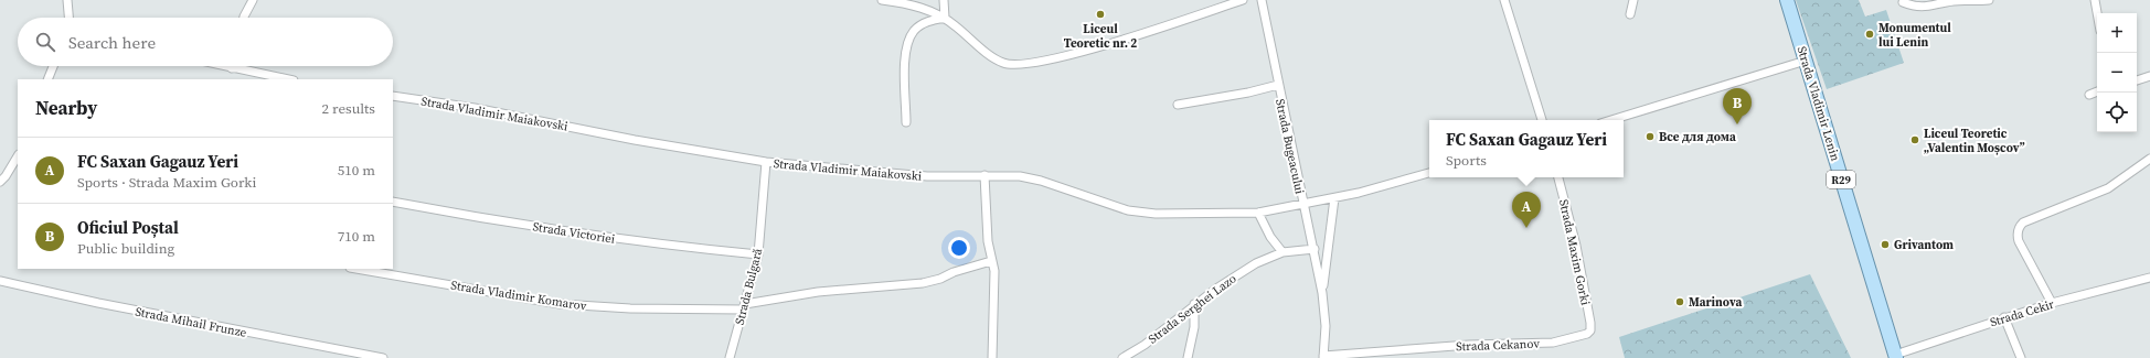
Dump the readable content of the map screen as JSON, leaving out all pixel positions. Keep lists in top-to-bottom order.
{
  "streets": {
    "main road": ["Strada Vladimir Lenin", "R29"],
    "street": [
      "Strada Vladimir Maiakovski",
      "Strada Bugeacului",
      "Strada Victoriei",
      "Strada Maxim Gorki",
      "Strada Bulgară",
      "Strada Vladimir Komarov",
      "Strada Serghei Lazo",
      "Strada Cekir",
      "Strada Mihail Frunze",
      "Strada Cekanov"
    ]
  },
  "crossings": [
    ["Strada Vladimir Lenin", "Strada Cekir"],
    ["Strada Vladimir Maiakovski", "Strada Bugeacului"],
    ["Strada Vladimir Maiakovski", "Strada Bulgară"],
    ["Strada Bugeacului", "Strada Serghei Lazo"],
    ["Strada Bugeacului", "Strada Cekanov"],
    ["Strada Victoriei", "Strada Bulgară"],
    ["Strada Maxim Gorki", "Strada Cekanov"],
    ["Strada Bulgară", "Strada Vladimir Komarov"]
  ],
  "places": [
    "Liceul Teoretic nr. 2",
    "Monumentul lui Lenin",
    "Все для дома",
    "Liceul Teoretic „Valentin Moșcov”",
    "Grivantom",
    "Marinova"
  ],
  "page": {
    "map_buttons": ["+", "−"],
    "search": "Search here",
    "heading": ["Nearby", "2 results"],
    "pins": ["B", "A"],
    "popup": ["FC Saxan Gagauz Yeri", "Sports"],
    "list": [
      {
        "mark": "A",
        "name": "FC Saxan Gagauz Yeri",
        "note": "Sports · Strada Maxim Gorki",
        "value": "510 m"
      },
      {
        "mark": "B",
        "name": "Oficiul Poștal",
        "note": "Public building",
        "value": "710 m"
      }
    ]
  }
}
